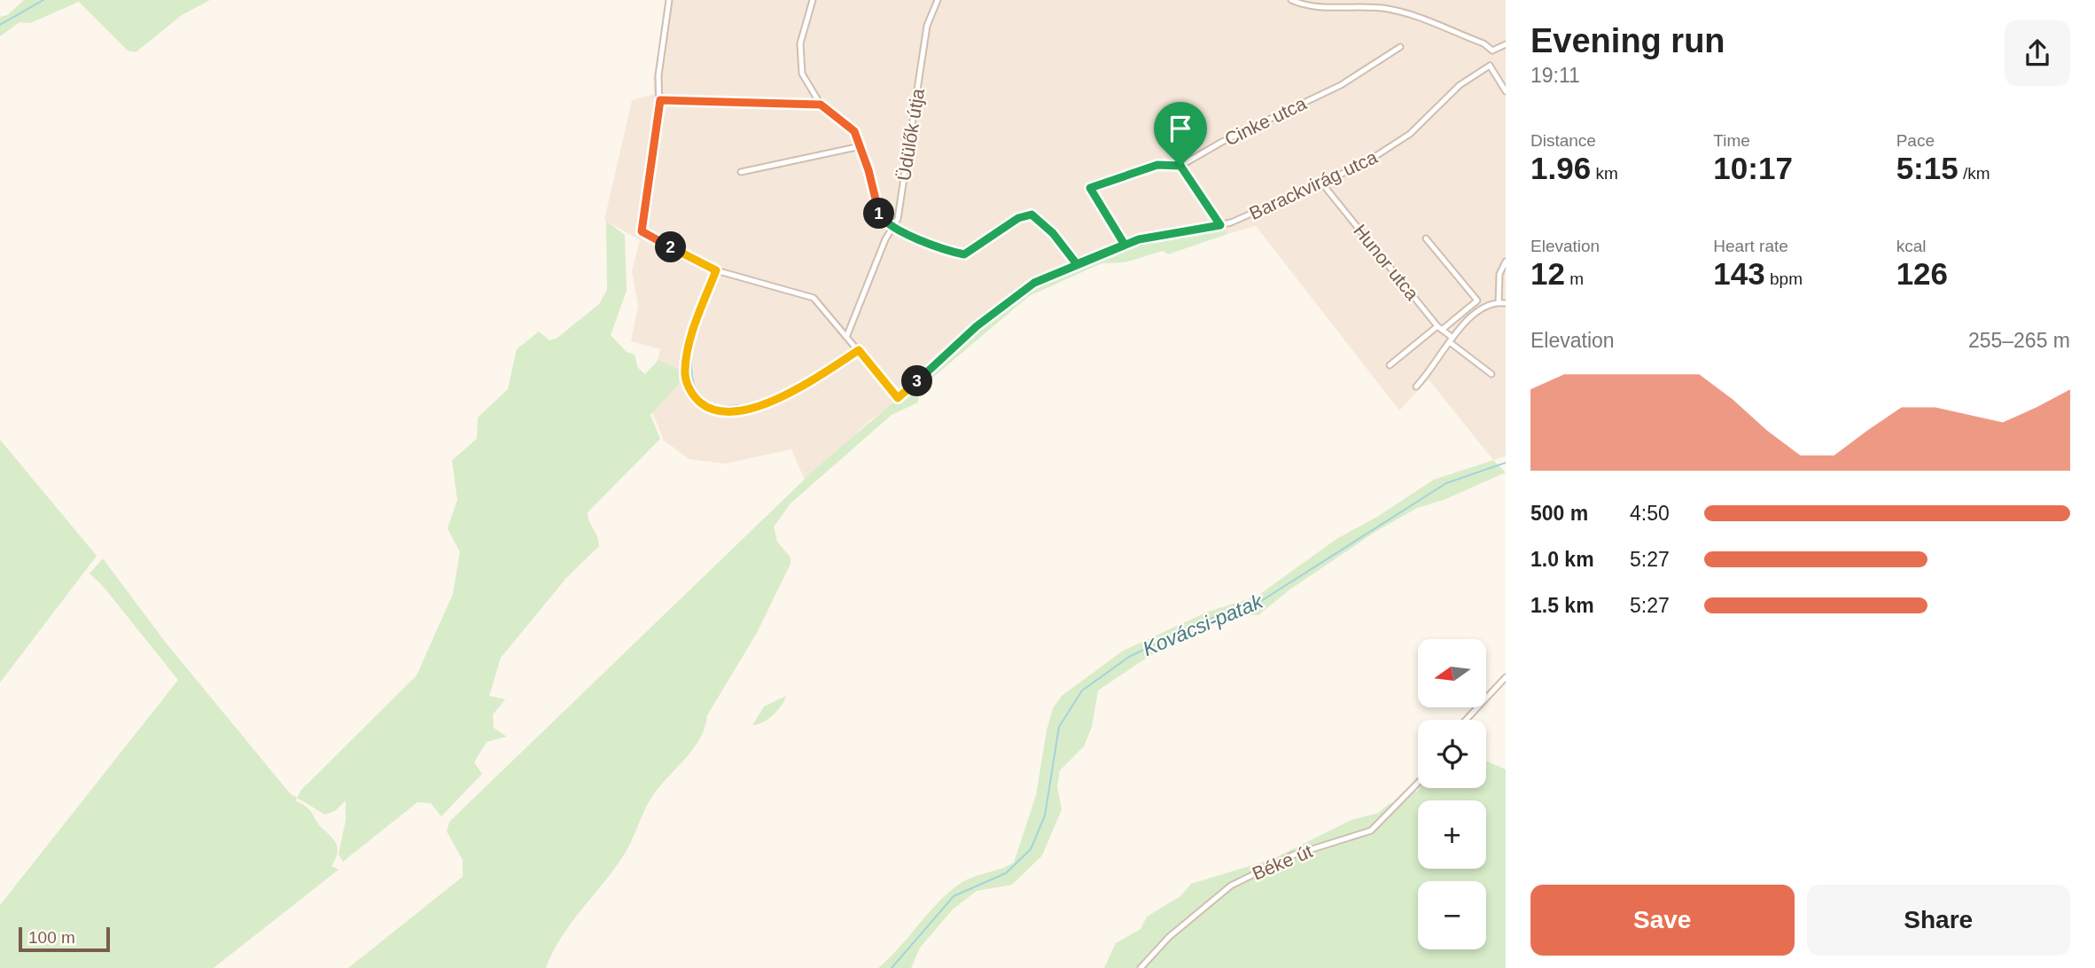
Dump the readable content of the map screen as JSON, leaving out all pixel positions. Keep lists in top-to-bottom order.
{
  "streets": {
    "street": [
      "Cinke utca",
      "Üdülők útja",
      "Barackvirág utca",
      "Hunor utca",
      "Béke út"
    ]
  },
  "crossings": [
    ["Cinke utca", "Barackvirág utca"],
    ["Barackvirág utca", "Hunor utca"]
  ],
  "water": ["Kovácsi-patak"],
  "scale_bar": "100 m",
  "north": "left",
  "page": {
    "heading": ["Evening run", "19:11"],
    "stats": [
      ["Distance", "1.96 km"],
      ["Time", "10:17"],
      ["Pace", "5:15 /km"],
      ["Elevation", "12 m"],
      ["Heart rate", "143 bpm"],
      ["kcal", "126"]
    ],
    "pins": ["1", "2", "3"],
    "chart": ["Elevation", "255–265 m"],
    "list": [
      {
        "name": "500 m",
        "note": "4:50"
      },
      {
        "name": "1.0 km",
        "note": "5:27"
      },
      {
        "name": "1.5 km",
        "note": "5:27"
      }
    ],
    "map_buttons": ["+", "−"],
    "buttons": ["Save", "Share"],
    "scale": "100 m"
  }
}
